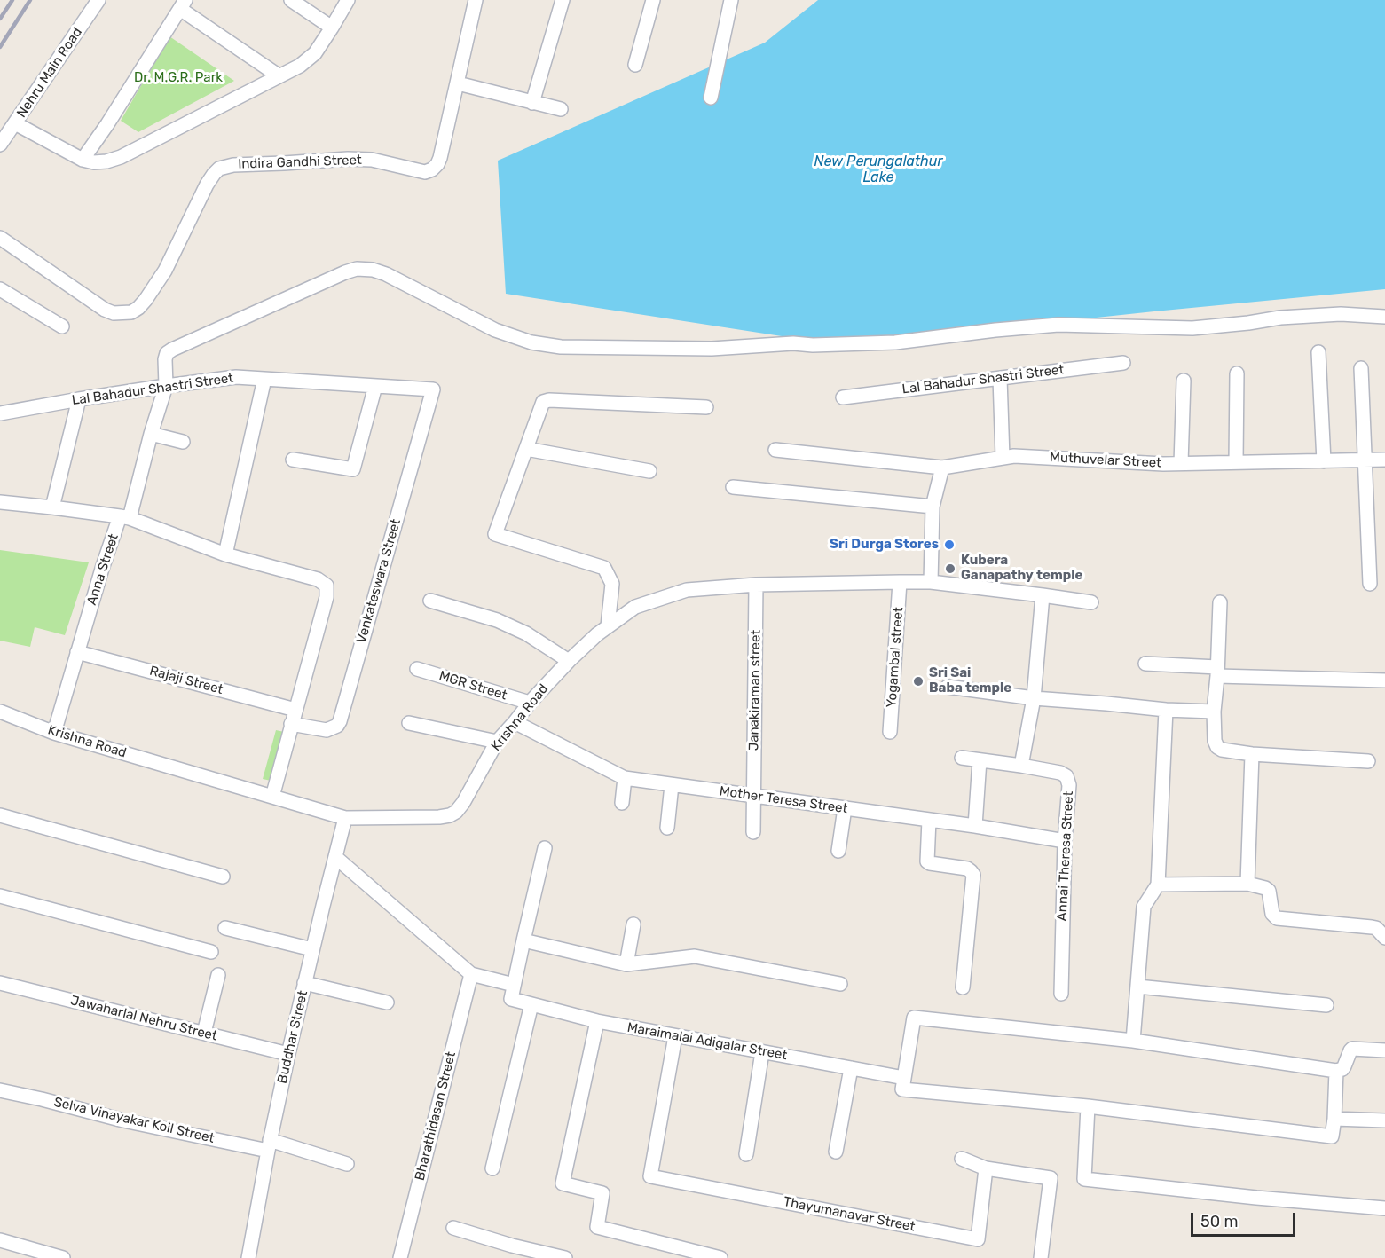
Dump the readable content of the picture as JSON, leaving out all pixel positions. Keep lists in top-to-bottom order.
{
  "streets": {
    "street": [
      "Nehru Main Road",
      "Indira Gandhi Street",
      "Lal Bahadur Shastri Street",
      "Muthuvelar Street",
      "Anna Street",
      "Venkateswara Street",
      "Yogambal street",
      "Rajaji Street",
      "MGR Street",
      "Janakiraman street",
      "Krishna Road",
      "Mother Teresa Street",
      "Annai Theresa Street",
      "Jawaharlal Nehru Street",
      "Buddhar Street",
      "Maraimalai Adigalar Street",
      "Bharathidasan Street",
      "Selva Vinayakar Koil Street",
      "Thayumanavar Street"
    ]
  },
  "crossings": [
    ["Lal Bahadur Shastri Street", "Anna Street"],
    ["Lal Bahadur Shastri Street", "Venkateswara Street"],
    ["Anna Street", "Rajaji Street"],
    ["Anna Street", "Krishna Road"],
    ["Yogambal street", "Krishna Road"],
    ["MGR Street", "Krishna Road"],
    ["Janakiraman street", "Krishna Road"],
    ["Janakiraman street", "Mother Teresa Street"],
    ["Krishna Road", "Mother Teresa Street"],
    ["Krishna Road", "Buddhar Street"],
    ["Mother Teresa Street", "Annai Theresa Street"],
    ["Jawaharlal Nehru Street", "Buddhar Street"],
    ["Buddhar Street", "Selva Vinayakar Koil Street"],
    ["Maraimalai Adigalar Street", "Thayumanavar Street"]
  ],
  "water": ["New Perungalathur Lake"],
  "parks": ["Dr. M.G.R. Park"],
  "places": ["Sri Durga Stores", "Kubera Ganapathy temple", "Sri Sai Baba temple"],
  "scale_bar": "50 m"
}
